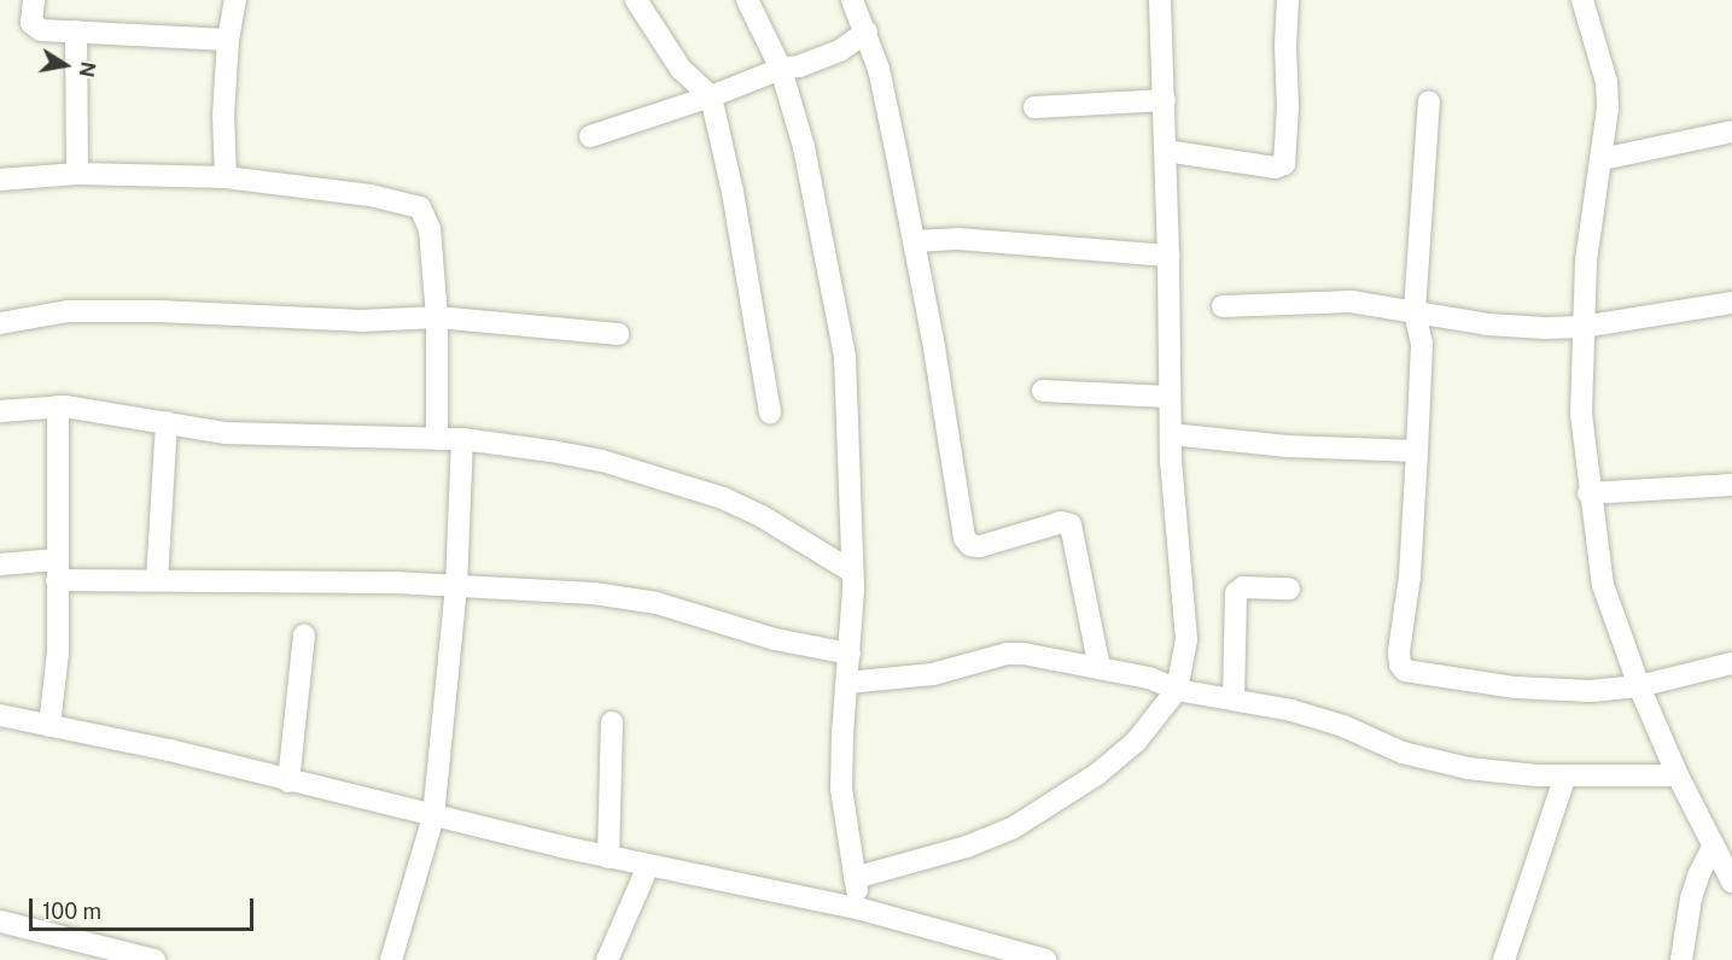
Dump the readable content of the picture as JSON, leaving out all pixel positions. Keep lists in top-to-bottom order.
{
  "scale_bar": "100 m",
  "north": "right"
}
